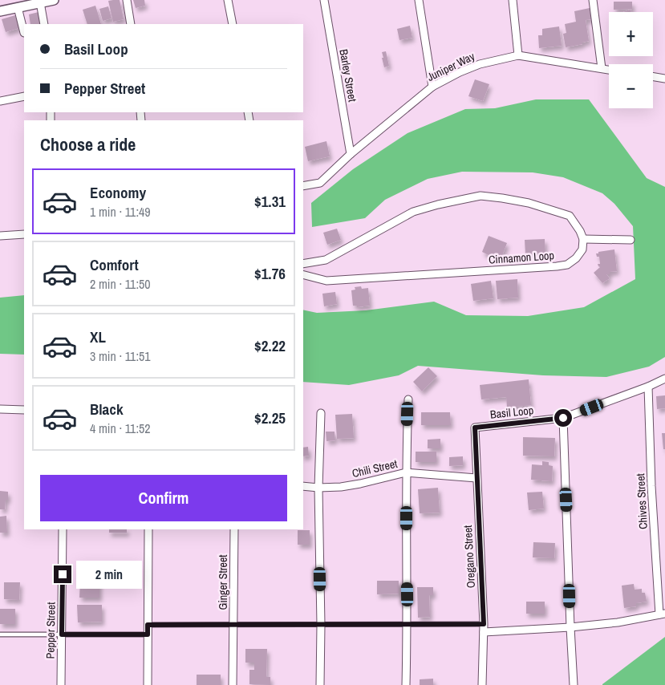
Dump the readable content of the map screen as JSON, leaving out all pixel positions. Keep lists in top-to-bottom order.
{
  "streets": {
    "street": [
      "Juniper Way",
      "Barley Street",
      "Cinnamon Loop",
      "Basil Loop",
      "Chili Street",
      "Chives Street",
      "Oregano Street",
      "Ginger Street",
      "Pepper Street"
    ]
  },
  "crossings": [
    ["Juniper Way", "Barley Street"],
    ["Basil Loop", "Chives Street"],
    ["Basil Loop", "Oregano Street"],
    ["Chili Street", "Oregano Street"]
  ],
  "page": {
    "map_buttons": ["+", "−"],
    "banner": ["Basil Loop", "Pepper Street"],
    "heading": "Choose a ride",
    "list": [
      {
        "name": "Economy",
        "note": "1 min · 11:49",
        "value": "$1.31"
      },
      {
        "name": "Comfort",
        "note": "2 min · 11:50",
        "value": "$1.76"
      },
      {
        "name": "XL",
        "note": "3 min · 11:51",
        "value": "$2.22"
      },
      {
        "name": "Black",
        "note": "4 min · 11:52",
        "value": "$2.25"
      }
    ],
    "buttons": "Confirm",
    "bubble": "2 min"
  }
}
